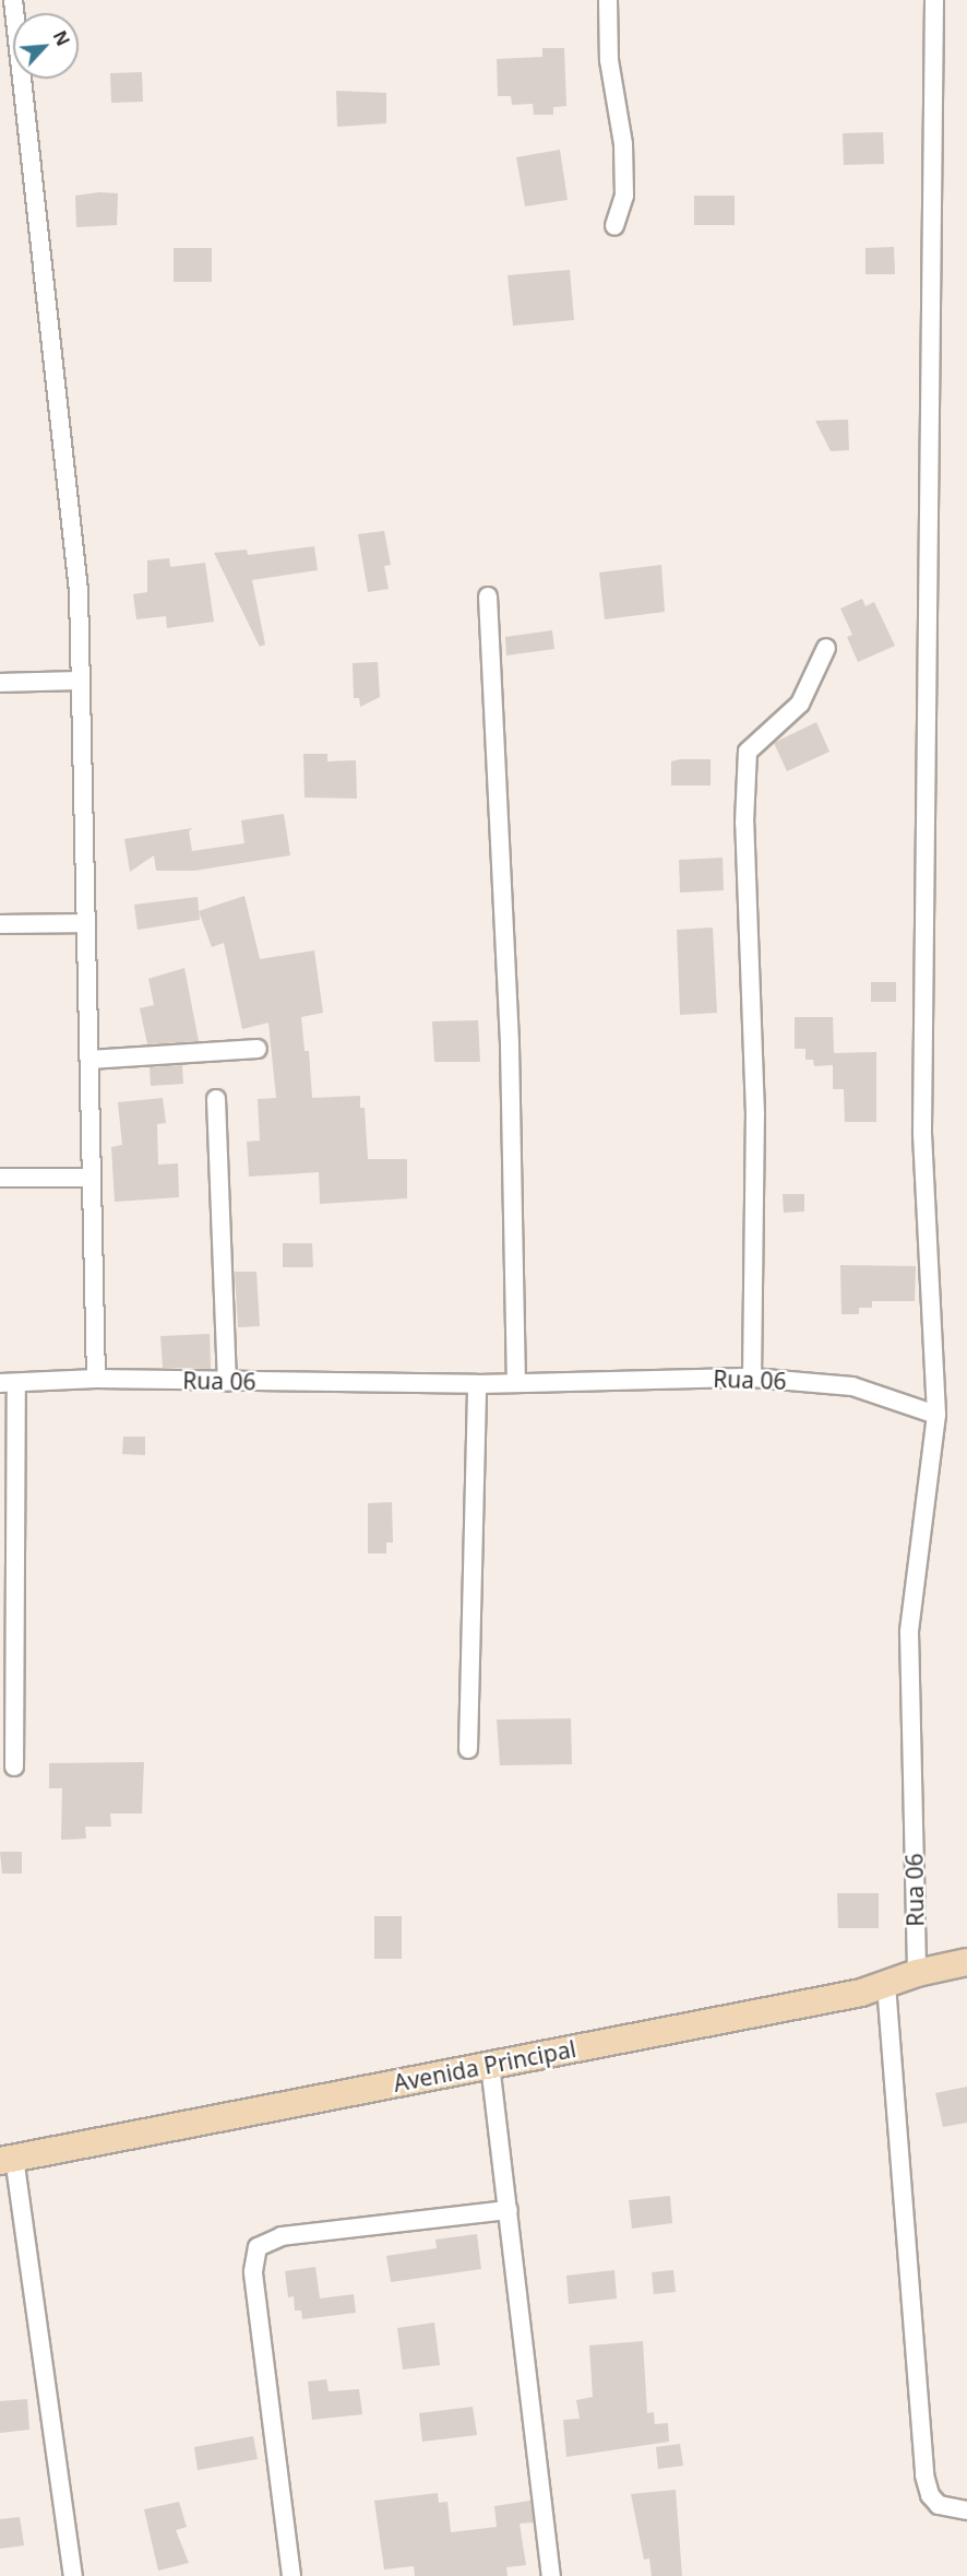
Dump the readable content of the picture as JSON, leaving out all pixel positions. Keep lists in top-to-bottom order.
{
  "streets": {
    "street": ["Rua 06", "Avenida Principal"]
  },
  "crossings": [
    ["Rua 06", "Avenida Principal"]
  ],
  "north": "top right"
}
